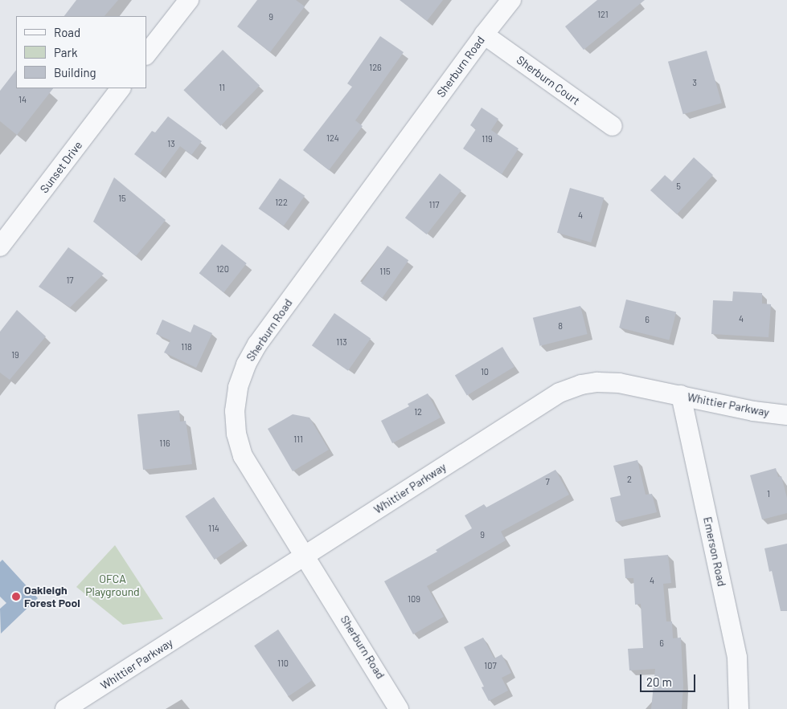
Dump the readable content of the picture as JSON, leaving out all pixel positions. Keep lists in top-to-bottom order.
{
  "streets": {
    "street": [
      "Sherburn Road",
      "Sherburn Court",
      "Sunset Drive",
      "Whittier Parkway",
      "Emerson Road"
    ]
  },
  "crossings": [
    ["Sherburn Road", "Sherburn Court"],
    ["Sherburn Road", "Whittier Parkway"],
    ["Whittier Parkway", "Emerson Road"]
  ],
  "parks": ["OFCA Playground"],
  "places": ["Oakleigh Forest Pool"],
  "house_numbers": [
    "121",
    "9",
    "126",
    "3",
    "11",
    "14",
    "124",
    "119",
    "13",
    "5",
    "15",
    "122",
    "117",
    "4",
    "120",
    "115",
    "17",
    "4",
    "6",
    "8",
    "113",
    "118",
    "19",
    "10",
    "12",
    "111",
    "116",
    "2",
    "7",
    "1",
    "114",
    "9",
    "4",
    "109",
    "6",
    "110",
    "107"
  ],
  "legend": ["Road", "Park", "Building"],
  "scale_bar": "20 m"
}
